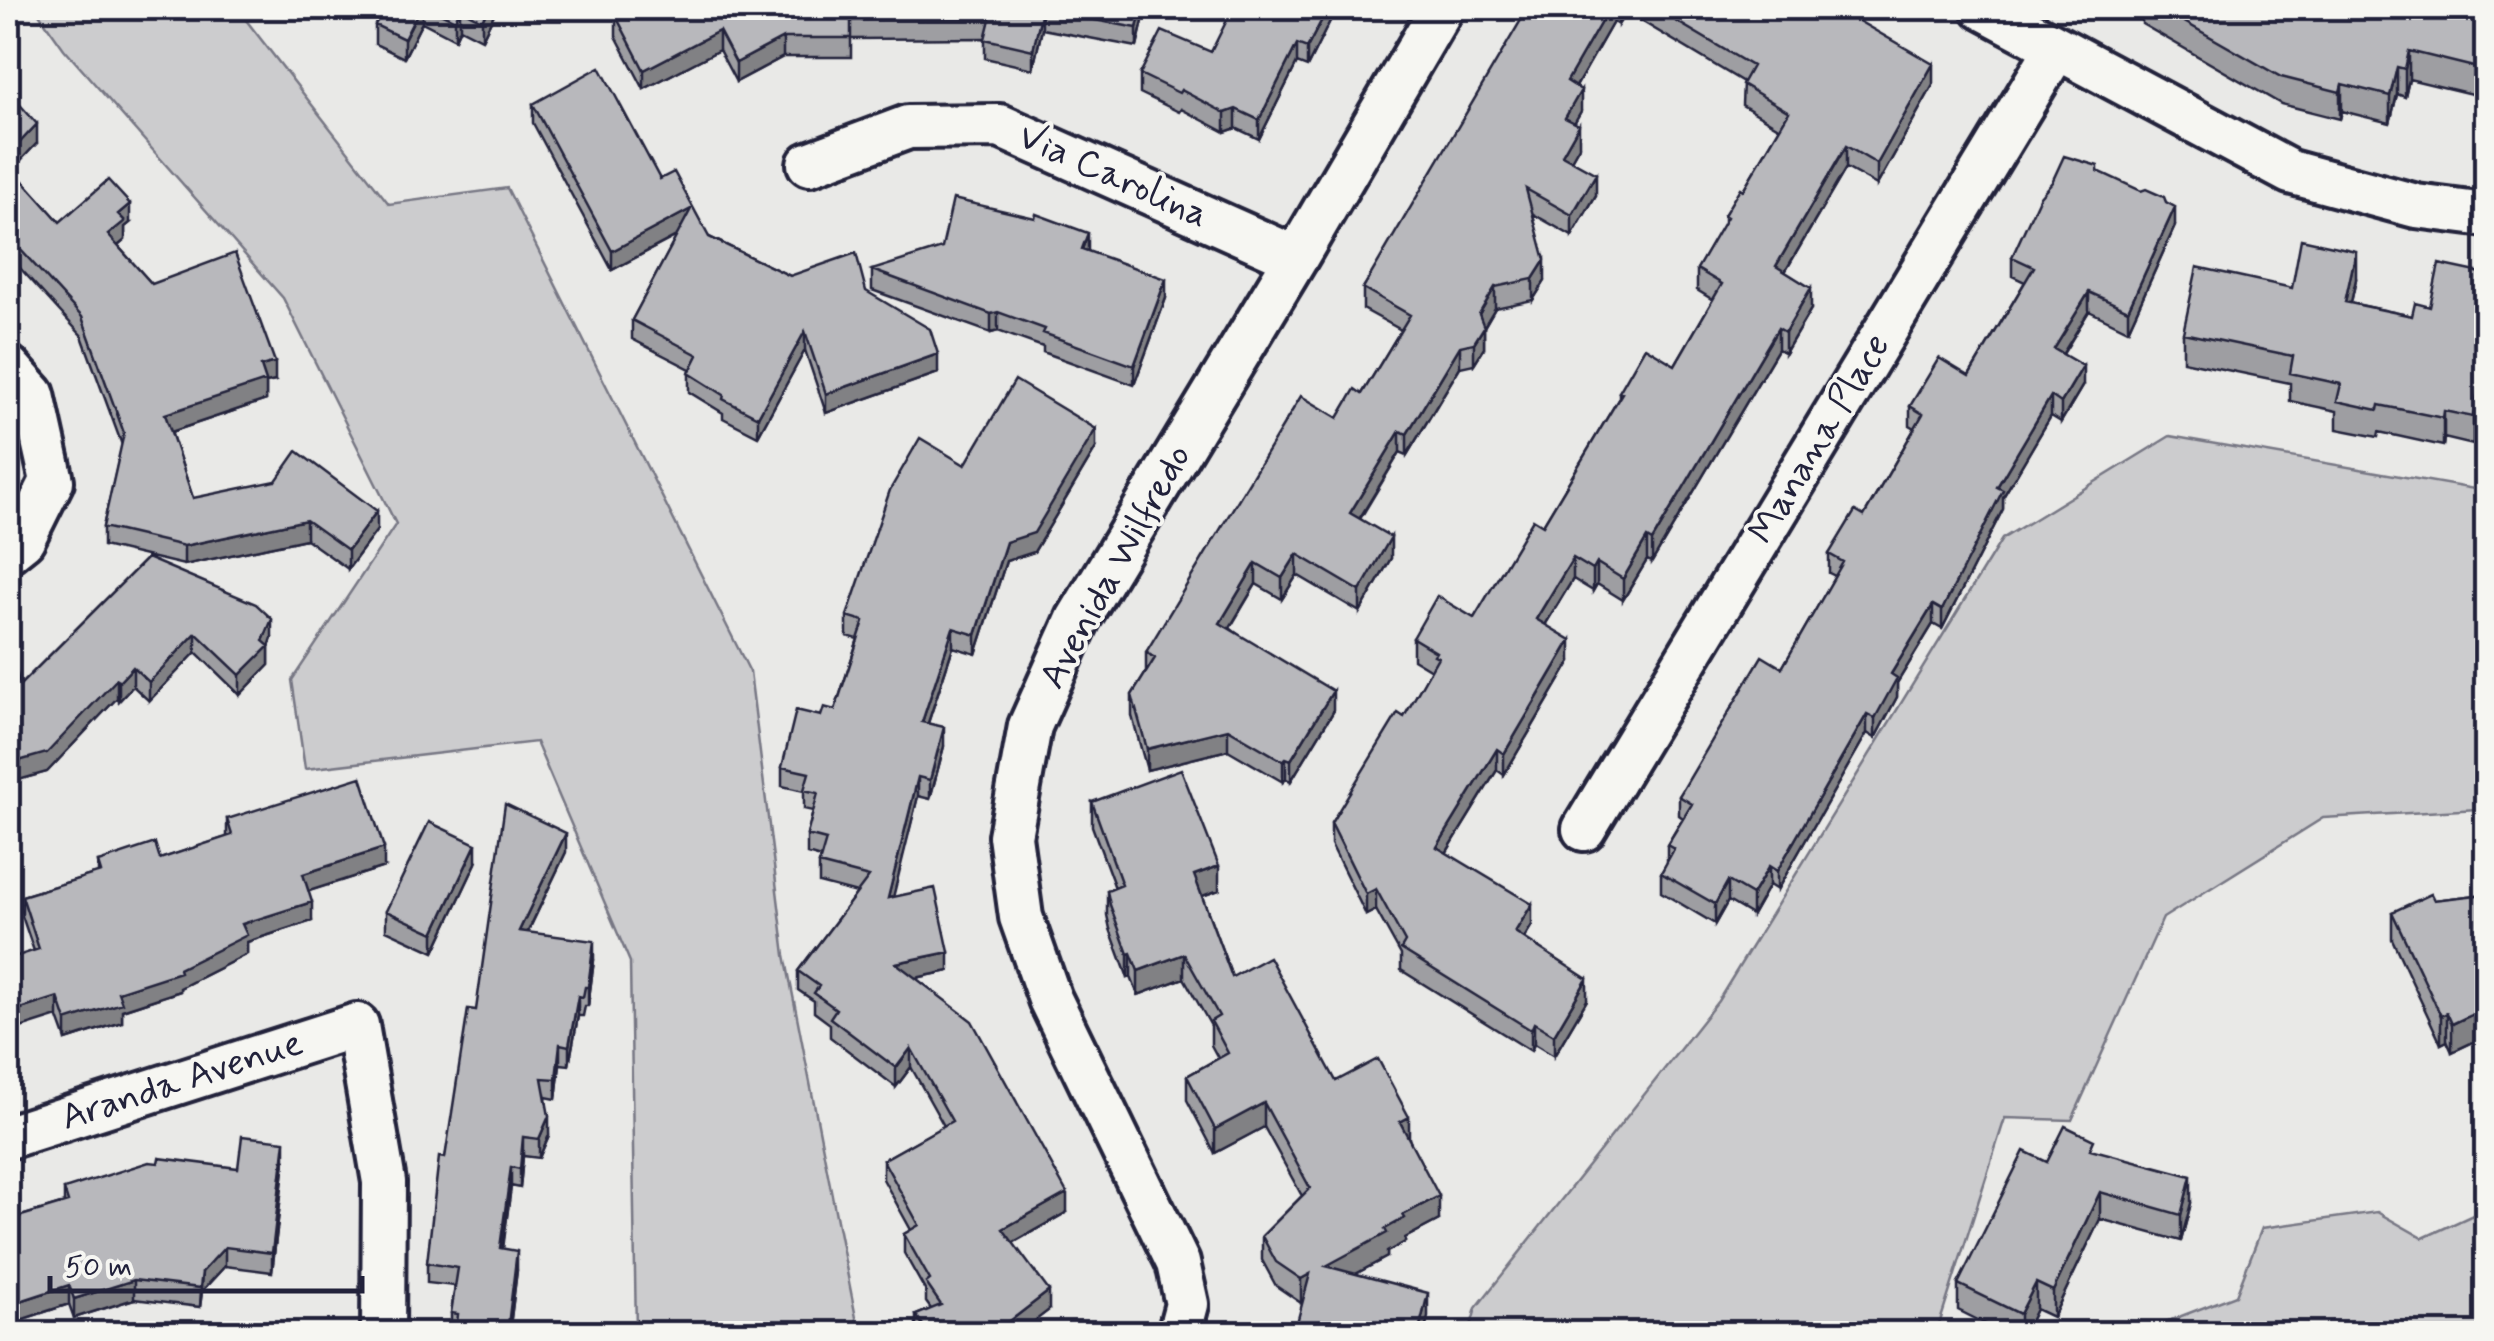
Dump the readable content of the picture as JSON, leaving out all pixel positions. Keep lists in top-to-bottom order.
{
  "streets": {
    "street": [
      "Via Carolina",
      "Manana Place",
      "Avenida Wilfredo",
      "Aranda Avenue"
    ]
  },
  "crossings": [
    ["Via Carolina", "Avenida Wilfredo"]
  ],
  "scale_bar": "50 m"
}
